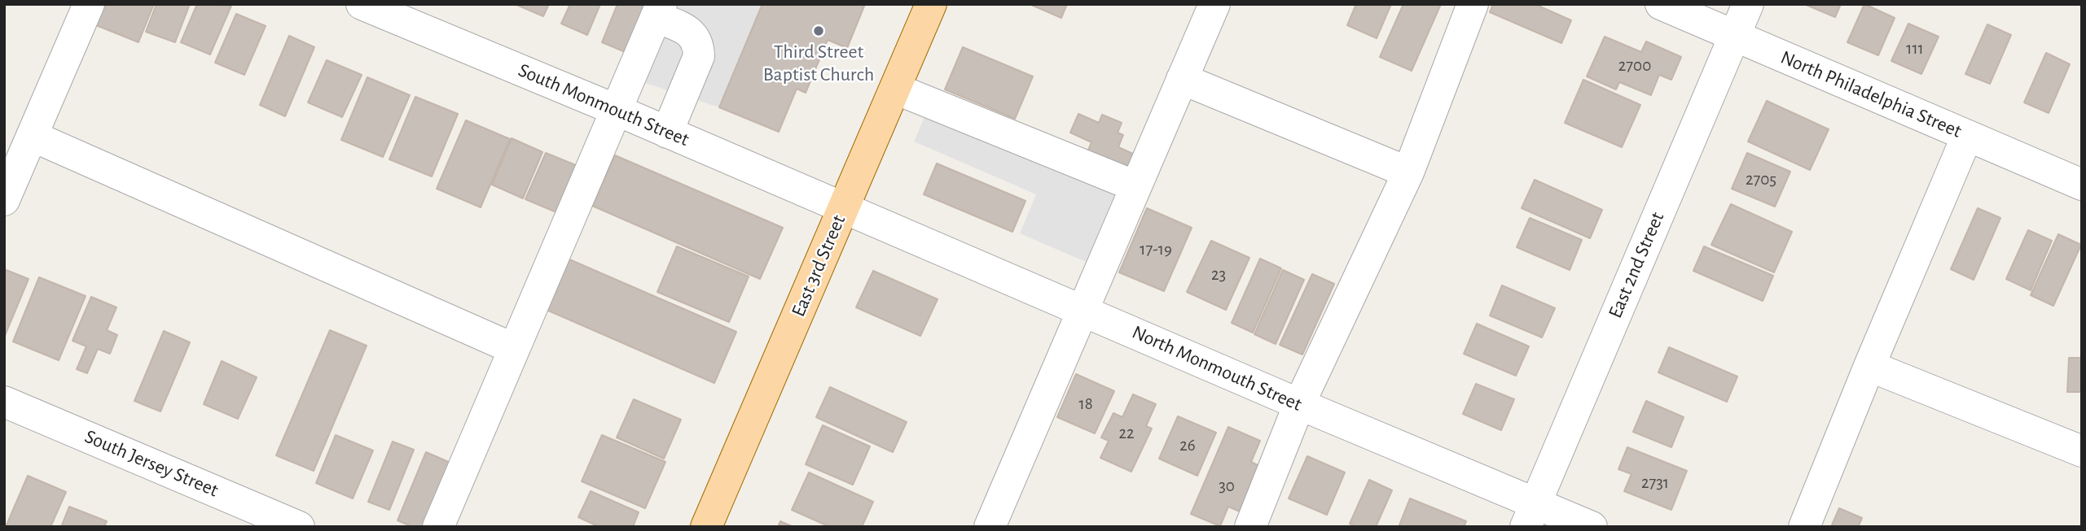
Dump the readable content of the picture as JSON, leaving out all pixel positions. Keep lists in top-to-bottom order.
{
  "streets": {
    "main road": ["East 3rd Street"],
    "street": [
      "North Philadelphia Street",
      "South Monmouth Street",
      "East 2nd Street",
      "North Monmouth Street",
      "South Jersey Street"
    ]
  },
  "crossings": [
    ["North Philadelphia Street", "East 2nd Street"],
    ["South Monmouth Street", "East 3rd Street"],
    ["South Monmouth Street", "North Monmouth Street"],
    ["East 2nd Street", "North Monmouth Street"],
    ["East 3rd Street", "North Monmouth Street"]
  ],
  "places": ["Third Street Baptist Church"],
  "house_numbers": [
    "111",
    "2700",
    "2705",
    "17-19",
    "23",
    "18",
    "22",
    "26",
    "2731",
    "30"
  ]
}
